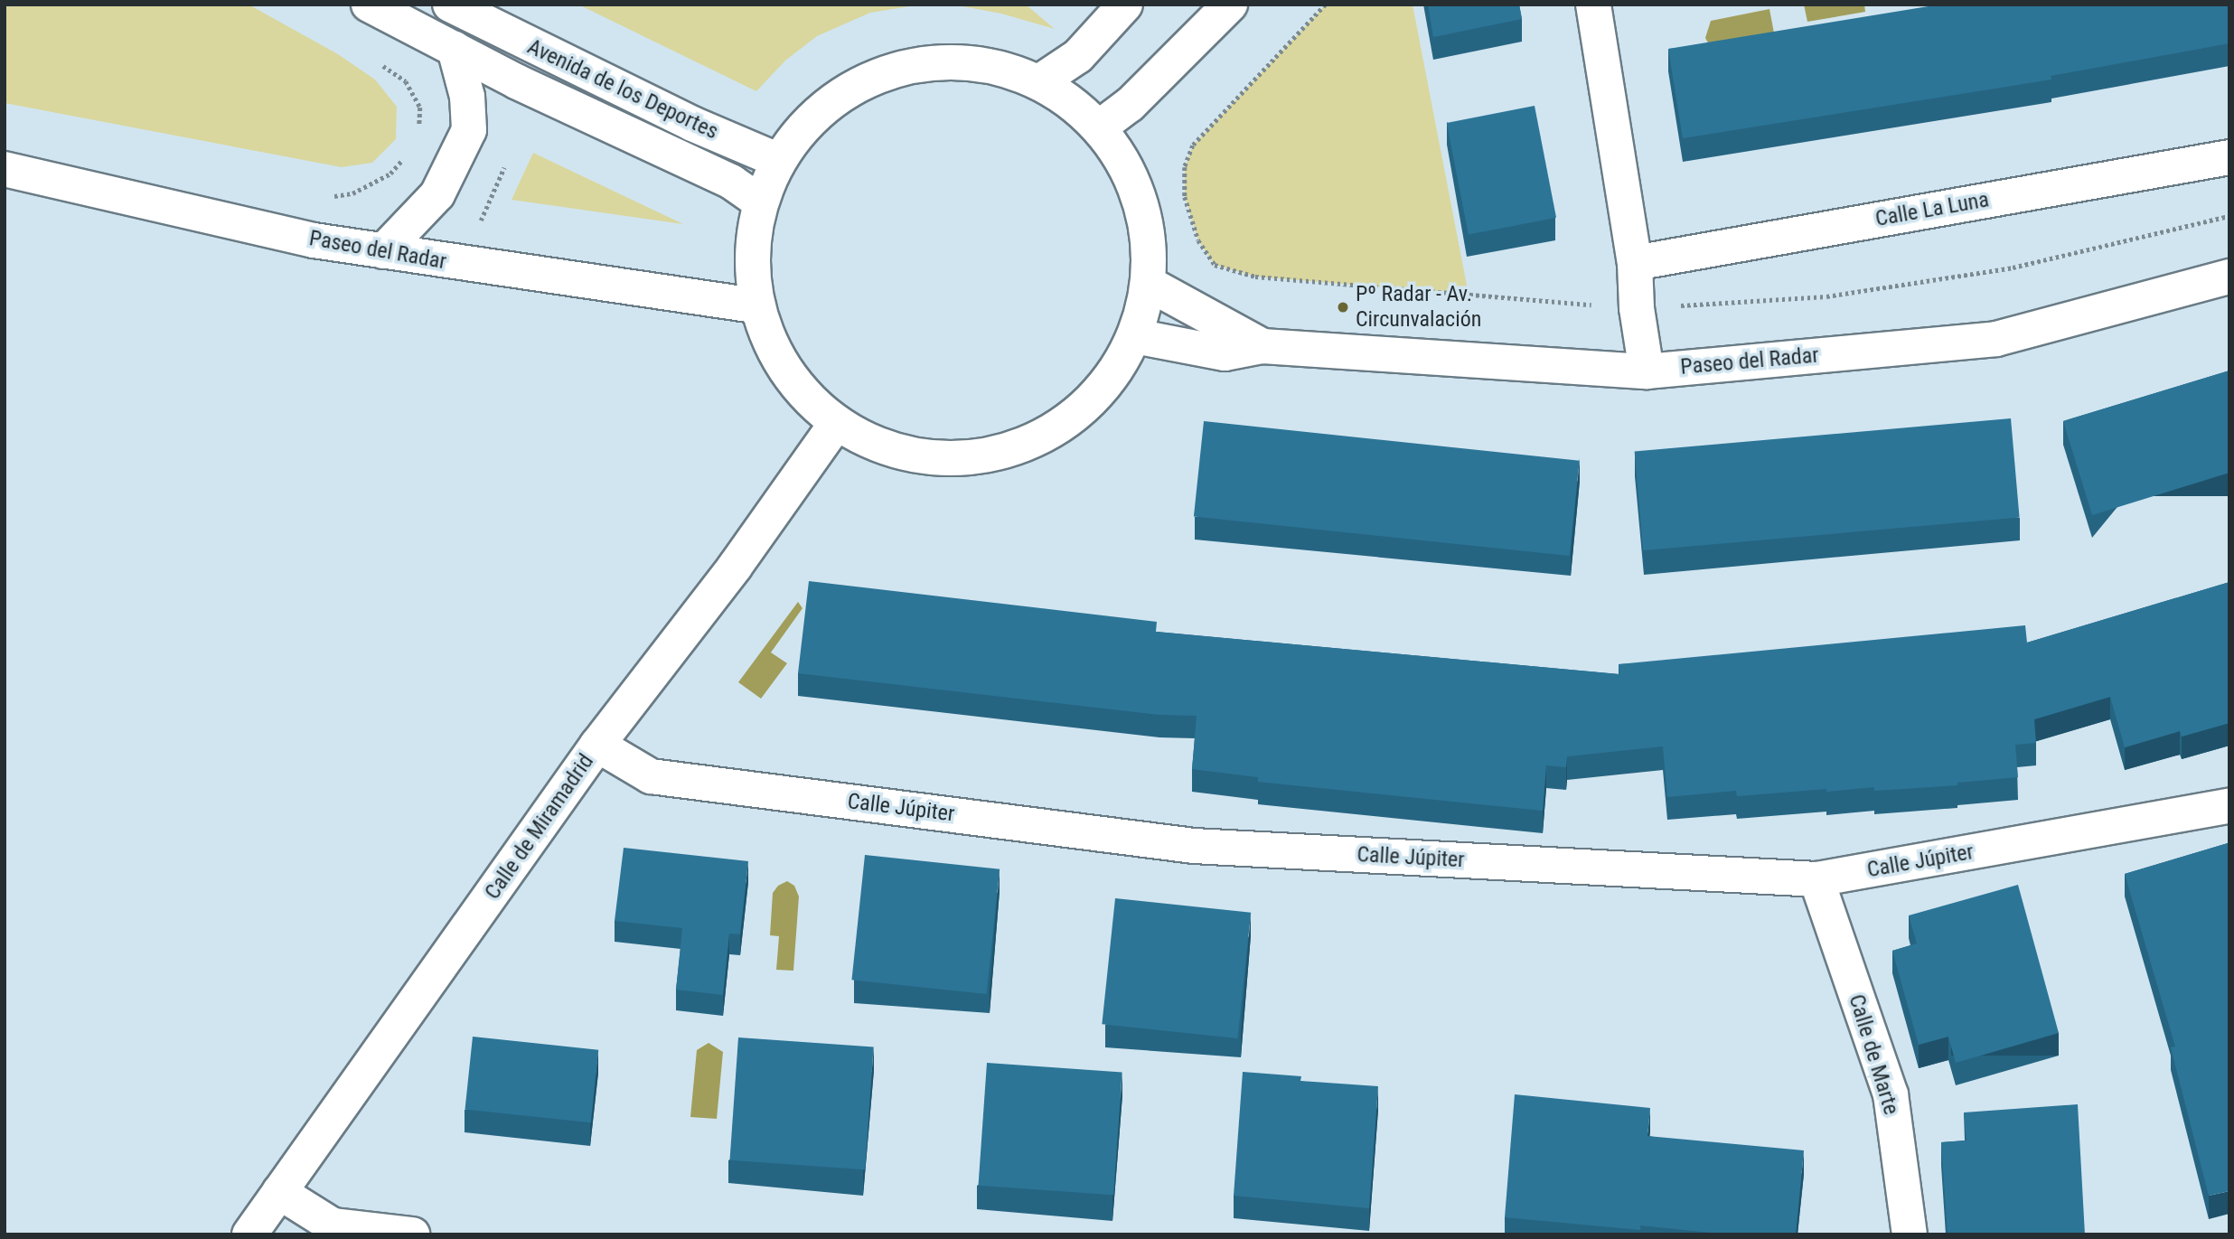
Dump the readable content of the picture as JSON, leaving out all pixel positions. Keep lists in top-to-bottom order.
{
  "streets": {
    "street": [
      "Avenida de los Deportes",
      "Calle La Luna",
      "Paseo del Radar",
      "Calle Júpiter",
      "Calle de Miramadrid",
      "Calle de Marte"
    ]
  },
  "crossings": [
    ["Calle Júpiter", "Calle de Miramadrid"],
    ["Calle Júpiter", "Calle de Marte"]
  ],
  "places": ["Pº Radar - Av. Circunvalación"]
}
